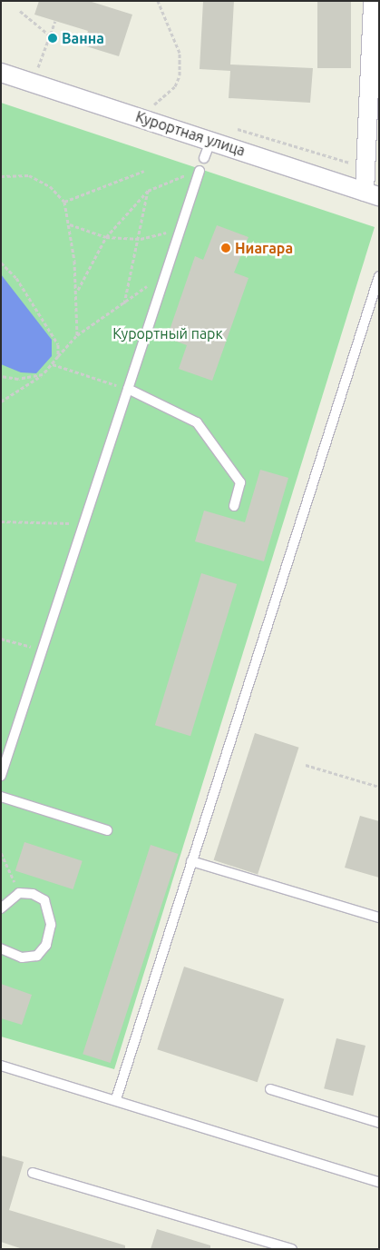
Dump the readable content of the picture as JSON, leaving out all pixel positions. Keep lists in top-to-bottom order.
{
  "streets": {
    "street": ["Курортная улица"]
  },
  "parks": ["Курортный парк"],
  "places": ["Ванна", "Ниагара"]
}
